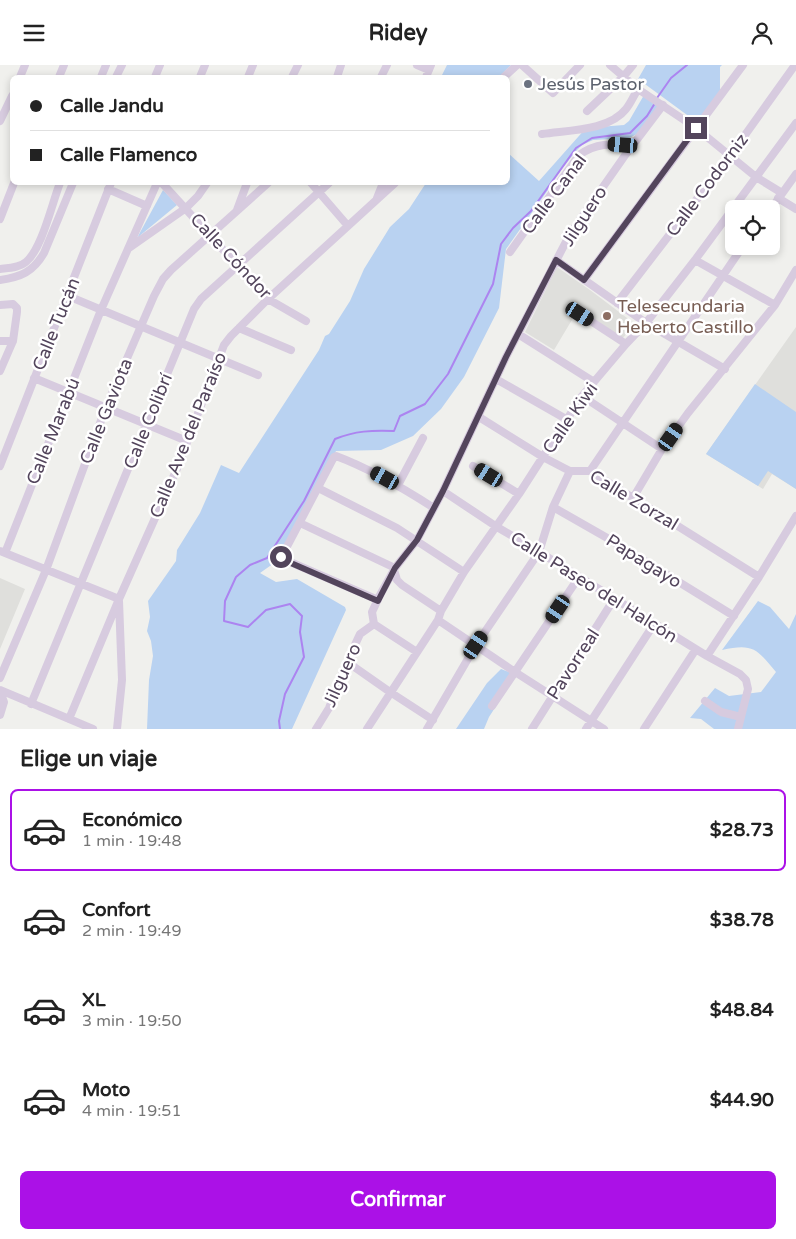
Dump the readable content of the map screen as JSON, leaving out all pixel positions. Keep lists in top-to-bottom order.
{
  "streets": {
    "street": [
      "Calle Codorniz",
      "Calle Canal",
      "Jilguero",
      "Calle Cóndor",
      "Calle Tucán",
      "Calle Gaviota",
      "Calle Kiwi",
      "Calle Colibrí",
      "Calle Marabú",
      "Calle Ave del Paraíso",
      "Calle Zorzal",
      "Papagayo",
      "Calle Paseo del Halcón",
      "Pavorreal"
    ]
  },
  "crossings": [
    ["Calle Canal", "Jilguero"],
    ["Jilguero", "Calle Zorzal"],
    ["Jilguero", "Calle Paseo del Halcón"],
    ["Calle Cóndor", "Calle Gaviota"],
    ["Calle Cóndor", "Calle Colibrí"],
    ["Calle Cóndor", "Calle Ave del Paraíso"],
    ["Calle Kiwi", "Calle Zorzal"],
    ["Calle Kiwi", "Calle Paseo del Halcón"],
    ["Calle Paseo del Halcón", "Pavorreal"]
  ],
  "places": ["Jesús Pastor", "Telesecundaria Heberto Castillo"],
  "page": {
    "header": "Ridey",
    "banner": ["Calle Jandu", "Calle Flamenco"],
    "heading": "Elige un viaje",
    "list": [
      {
        "name": "Económico",
        "note": "1 min · 19:48",
        "value": "$28.73"
      },
      {
        "name": "Confort",
        "note": "2 min · 19:49",
        "value": "$38.78"
      },
      {
        "name": "XL",
        "note": "3 min · 19:50",
        "value": "$48.84"
      },
      {
        "name": "Moto",
        "note": "4 min · 19:51",
        "value": "$44.90"
      }
    ],
    "buttons": "Confirmar"
  }
}
